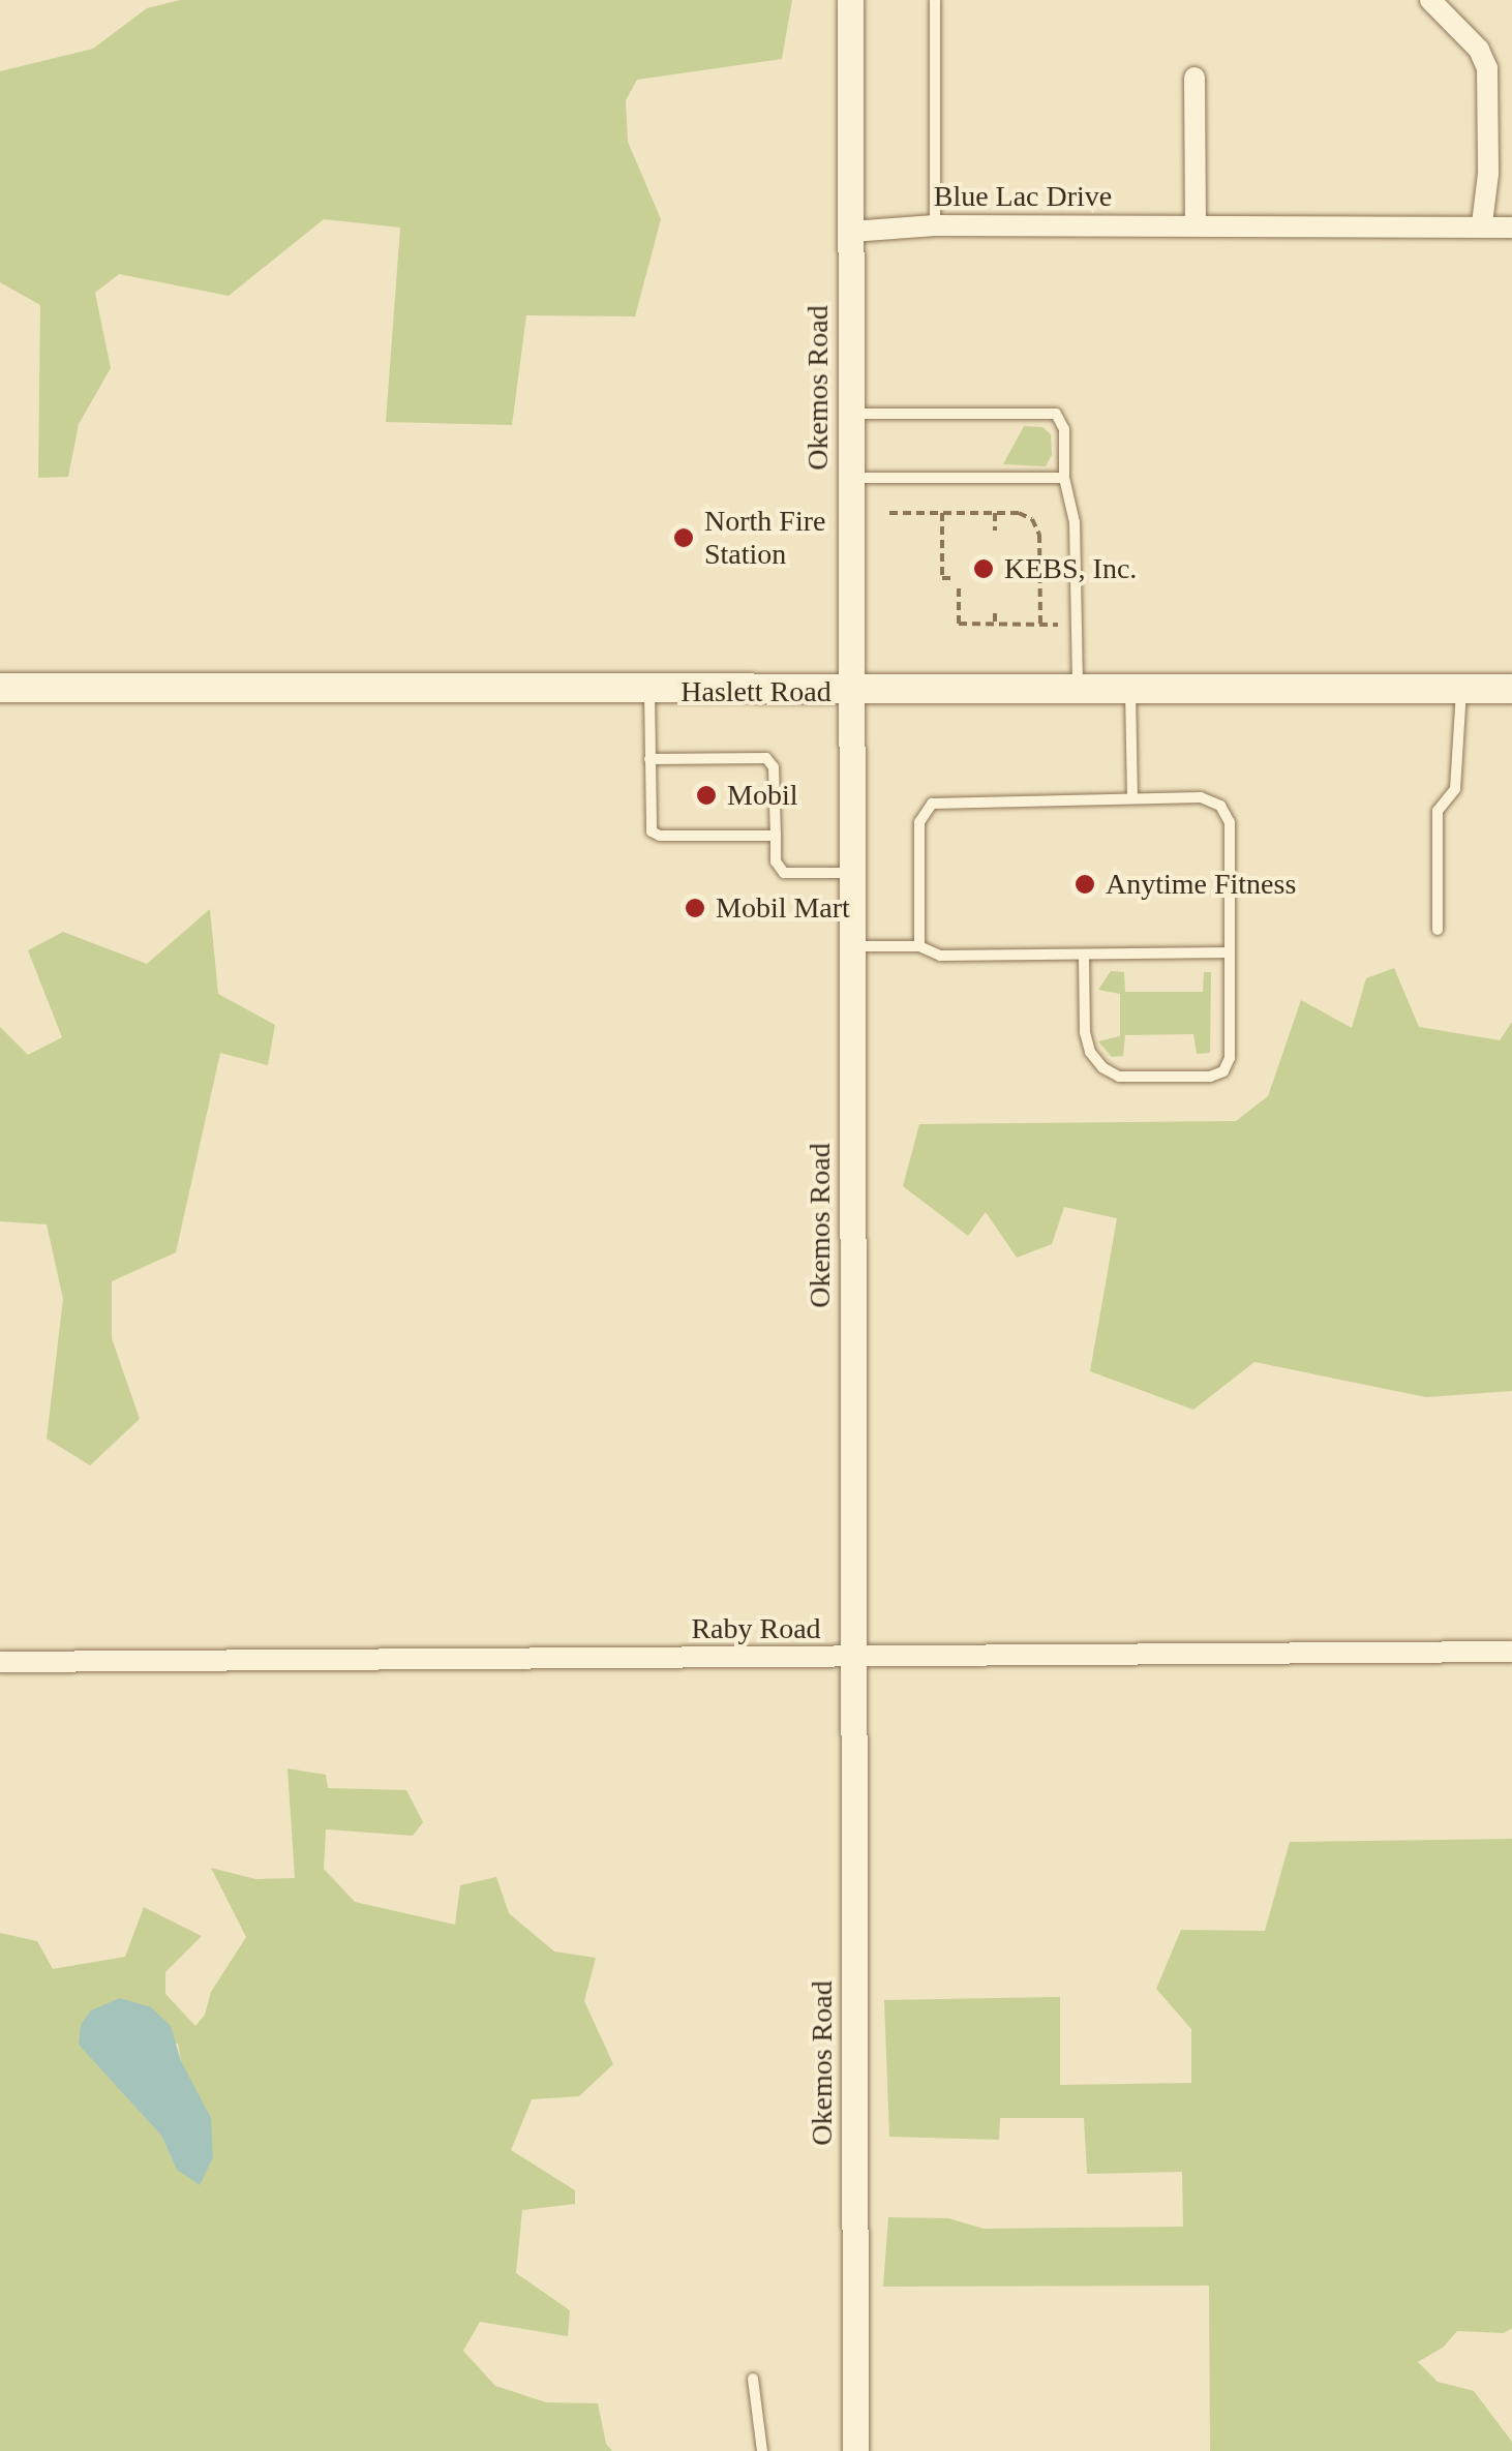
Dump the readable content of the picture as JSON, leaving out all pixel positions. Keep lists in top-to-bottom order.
{
  "streets": {
    "main road": ["Haslett Road"],
    "street": ["Blue Lac Drive", "Okemos Road", "Raby Road"]
  },
  "crossings": [
    ["Blue Lac Drive", "Okemos Road"],
    ["Okemos Road", "Haslett Road"],
    ["Okemos Road", "Raby Road"]
  ],
  "places": [
    "North Fire Station",
    "KEBS, Inc.",
    "Mobil",
    "Anytime Fitness",
    "Mobil Mart"
  ]
}
